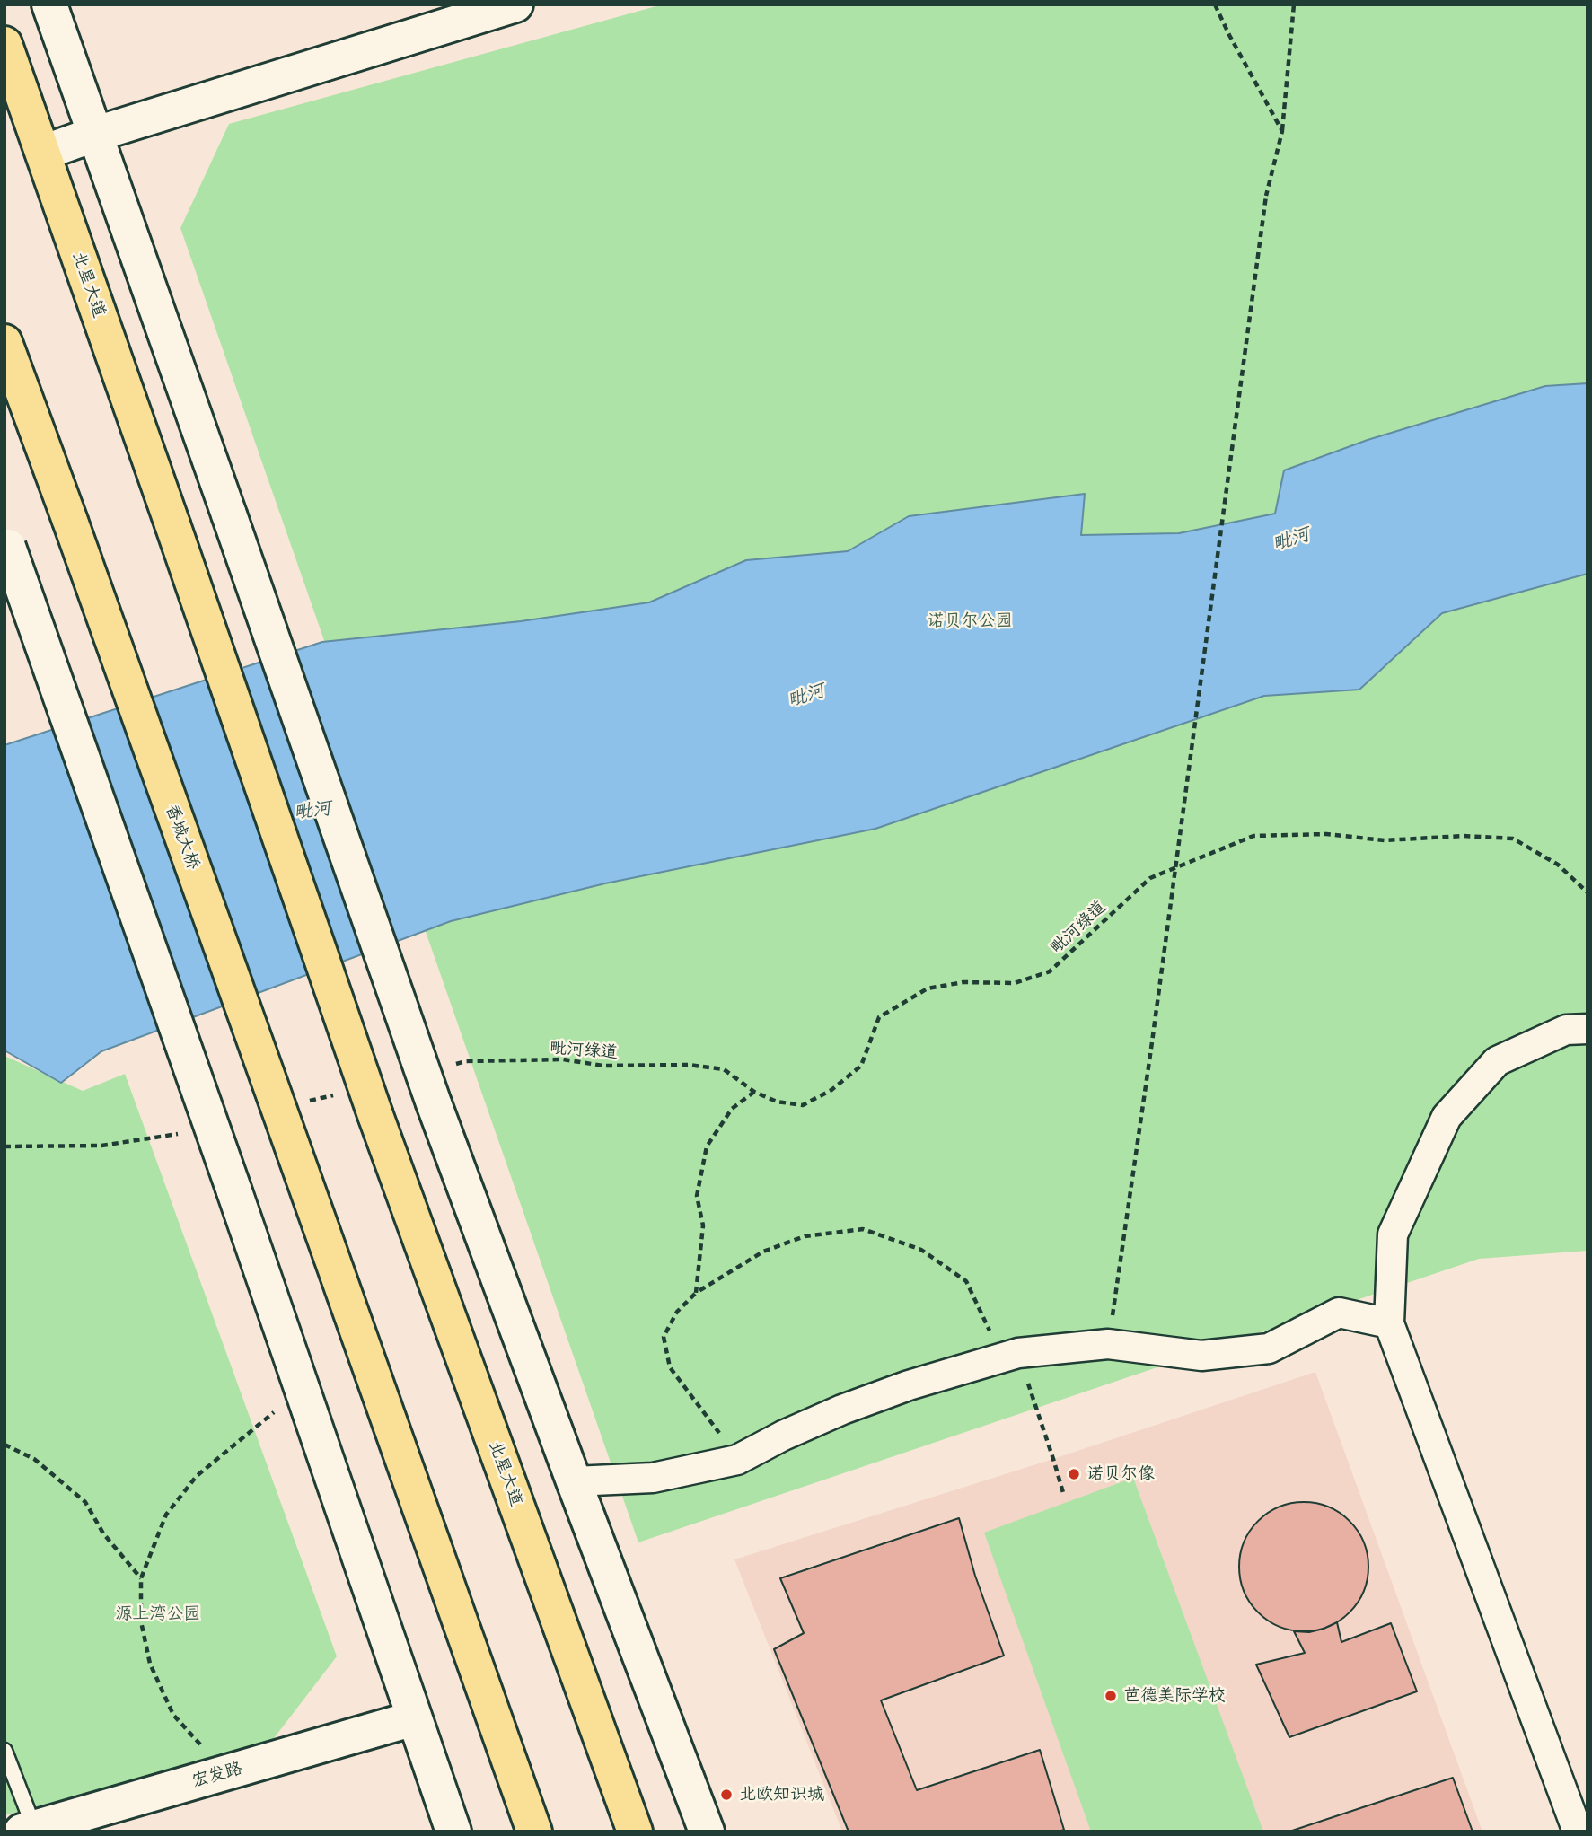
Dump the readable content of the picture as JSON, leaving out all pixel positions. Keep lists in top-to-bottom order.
{
  "streets": {
    "main road": ["北星大道", "香城大桥"],
    "street": ["宏发路"],
    "path": ["毗河绿道"]
  },
  "water": ["毗河"],
  "parks": ["诺贝尔公园", "源上湾公园"],
  "places": ["诺贝尔像", "芭德美际学校", "北欧知识城"]
}
